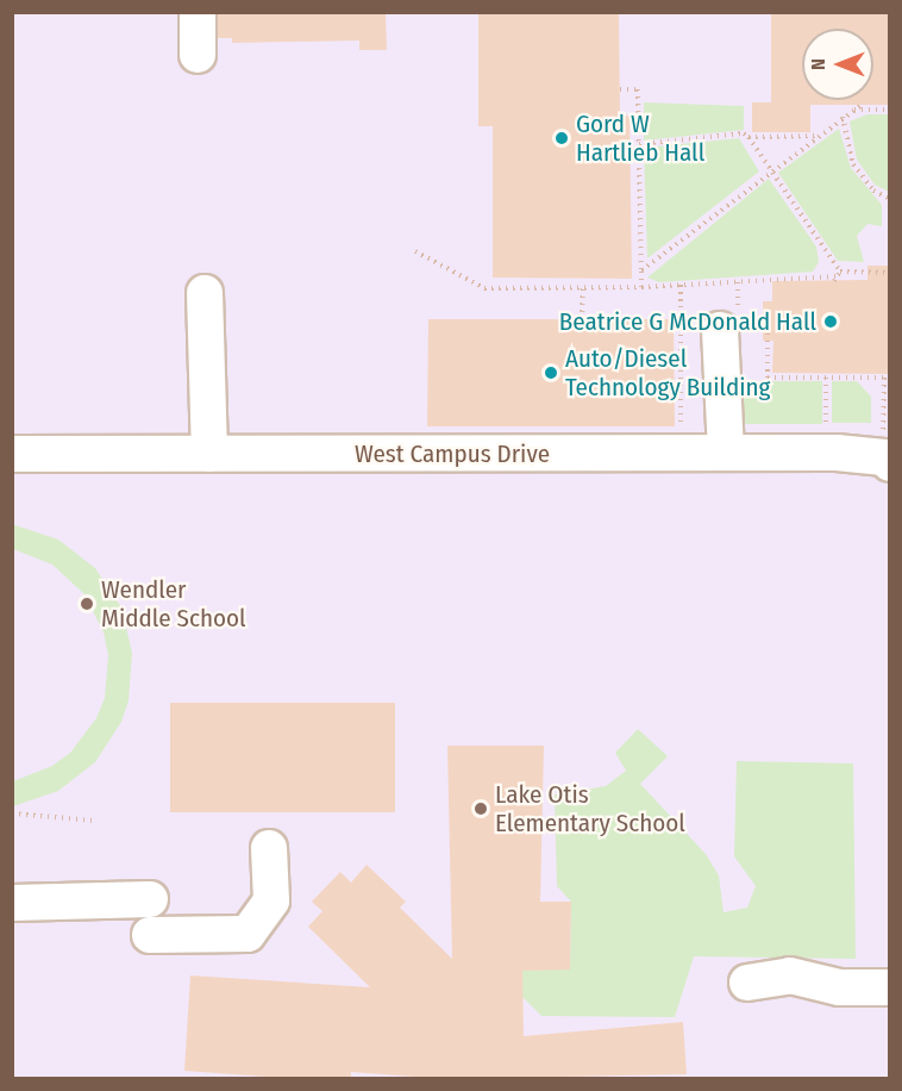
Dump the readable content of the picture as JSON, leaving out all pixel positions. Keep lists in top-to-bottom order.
{
  "streets": {
    "street": ["West Campus Drive"]
  },
  "places": [
    "Gord W Hartlieb Hall",
    "Beatrice G McDonald Hall",
    "Auto/Diesel Technology Building",
    "Wendler Middle School",
    "Lake Otis Elementary School"
  ],
  "north": "left"
}
